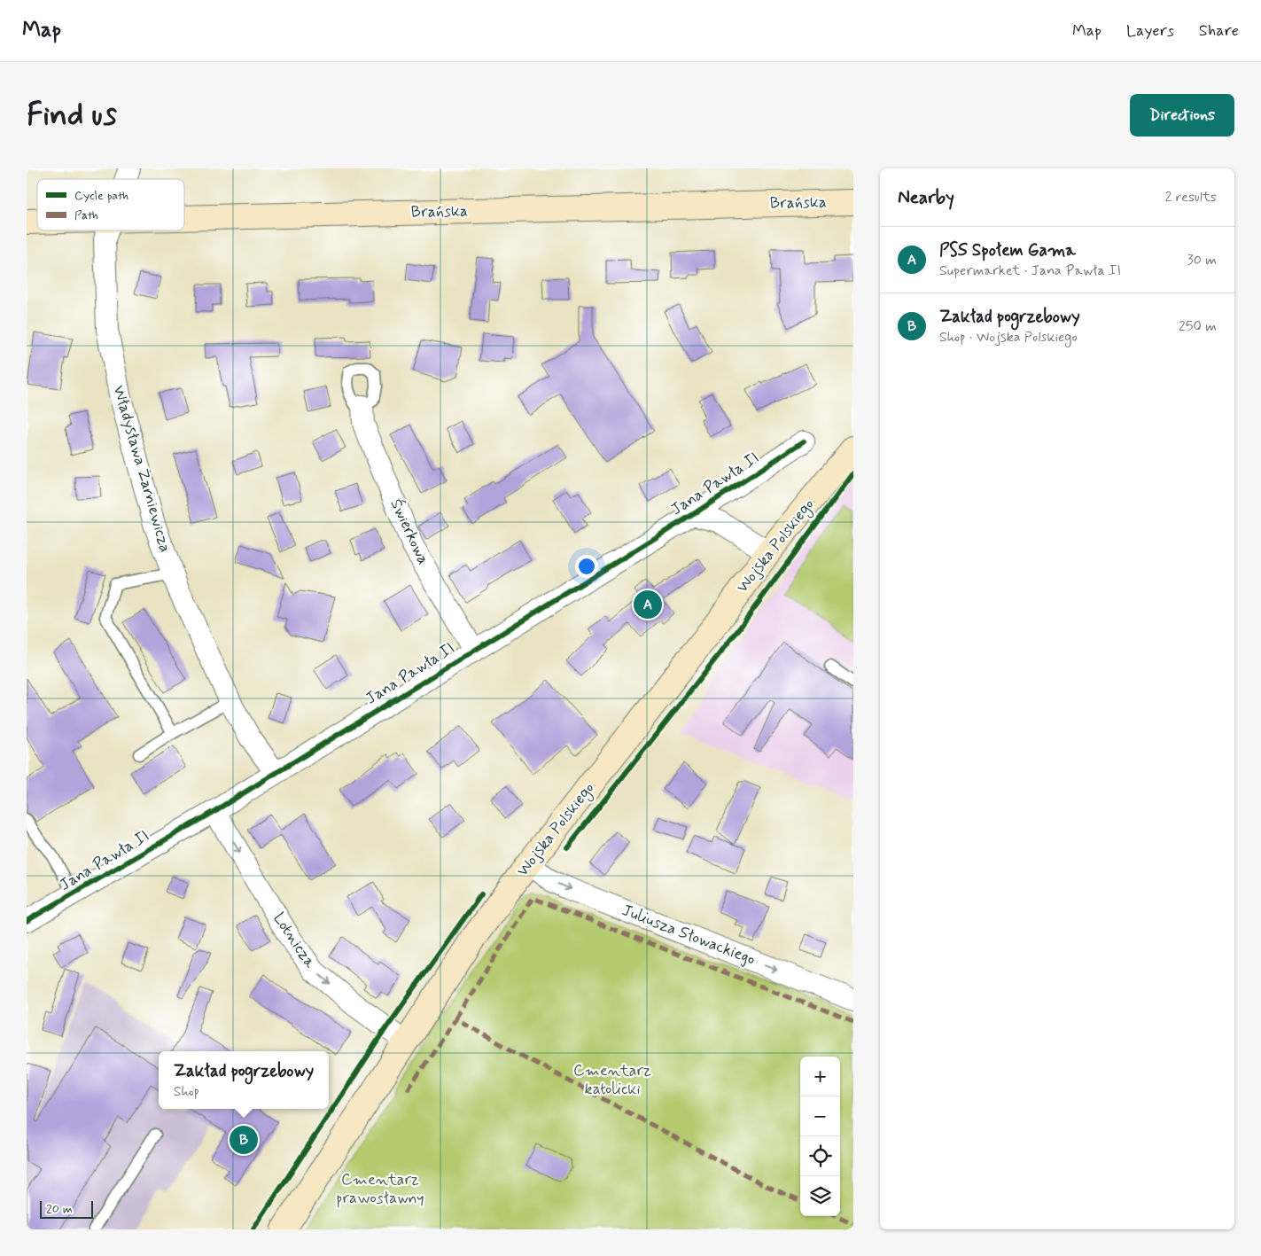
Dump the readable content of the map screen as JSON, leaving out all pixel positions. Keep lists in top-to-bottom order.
{
  "streets": {
    "main road": ["Brańska", "Wojska Polskiego"],
    "street": [
      "Władysława Żarniewicza",
      "Jana Pawła II",
      "Świerkowa",
      "Juliusza Słowackiego",
      "Lotnicza"
    ]
  },
  "crossings": [
    ["Władysława Żarniewicza", "Jana Pawła II"],
    ["Jana Pawła II", "Świerkowa"],
    ["Jana Pawła II", "Wojska Polskiego"],
    ["Jana Pawła II", "Lotnicza"],
    ["Wojska Polskiego", "Juliusza Słowackiego"],
    ["Wojska Polskiego", "Lotnicza"]
  ],
  "one_way": ["Juliusza Słowackiego", "Lotnicza"],
  "parks": ["Cmentarz katolicki", "Cmentarz prawosławny"],
  "legend": ["Cycle path", "Path"],
  "scale_bar": "20 m",
  "page": {
    "header": "Map",
    "nav": ["Map", "Layers", "Share"],
    "buttons": "Directions",
    "title": "Find us",
    "heading": ["Nearby", "2 results"],
    "list": [
      {
        "mark": "A",
        "name": "PSS Społem Gama",
        "note": "Supermarket · Jana Pawła II",
        "value": "30 m"
      },
      {
        "mark": "B",
        "name": "Zakład pogrzebowy",
        "note": "Shop · Wojska Polskiego",
        "value": "250 m"
      }
    ],
    "pins": ["A", "B"],
    "popup": ["Zakład pogrzebowy", "Shop"],
    "map_buttons": ["+", "−"],
    "scale": "20 m"
  }
}
